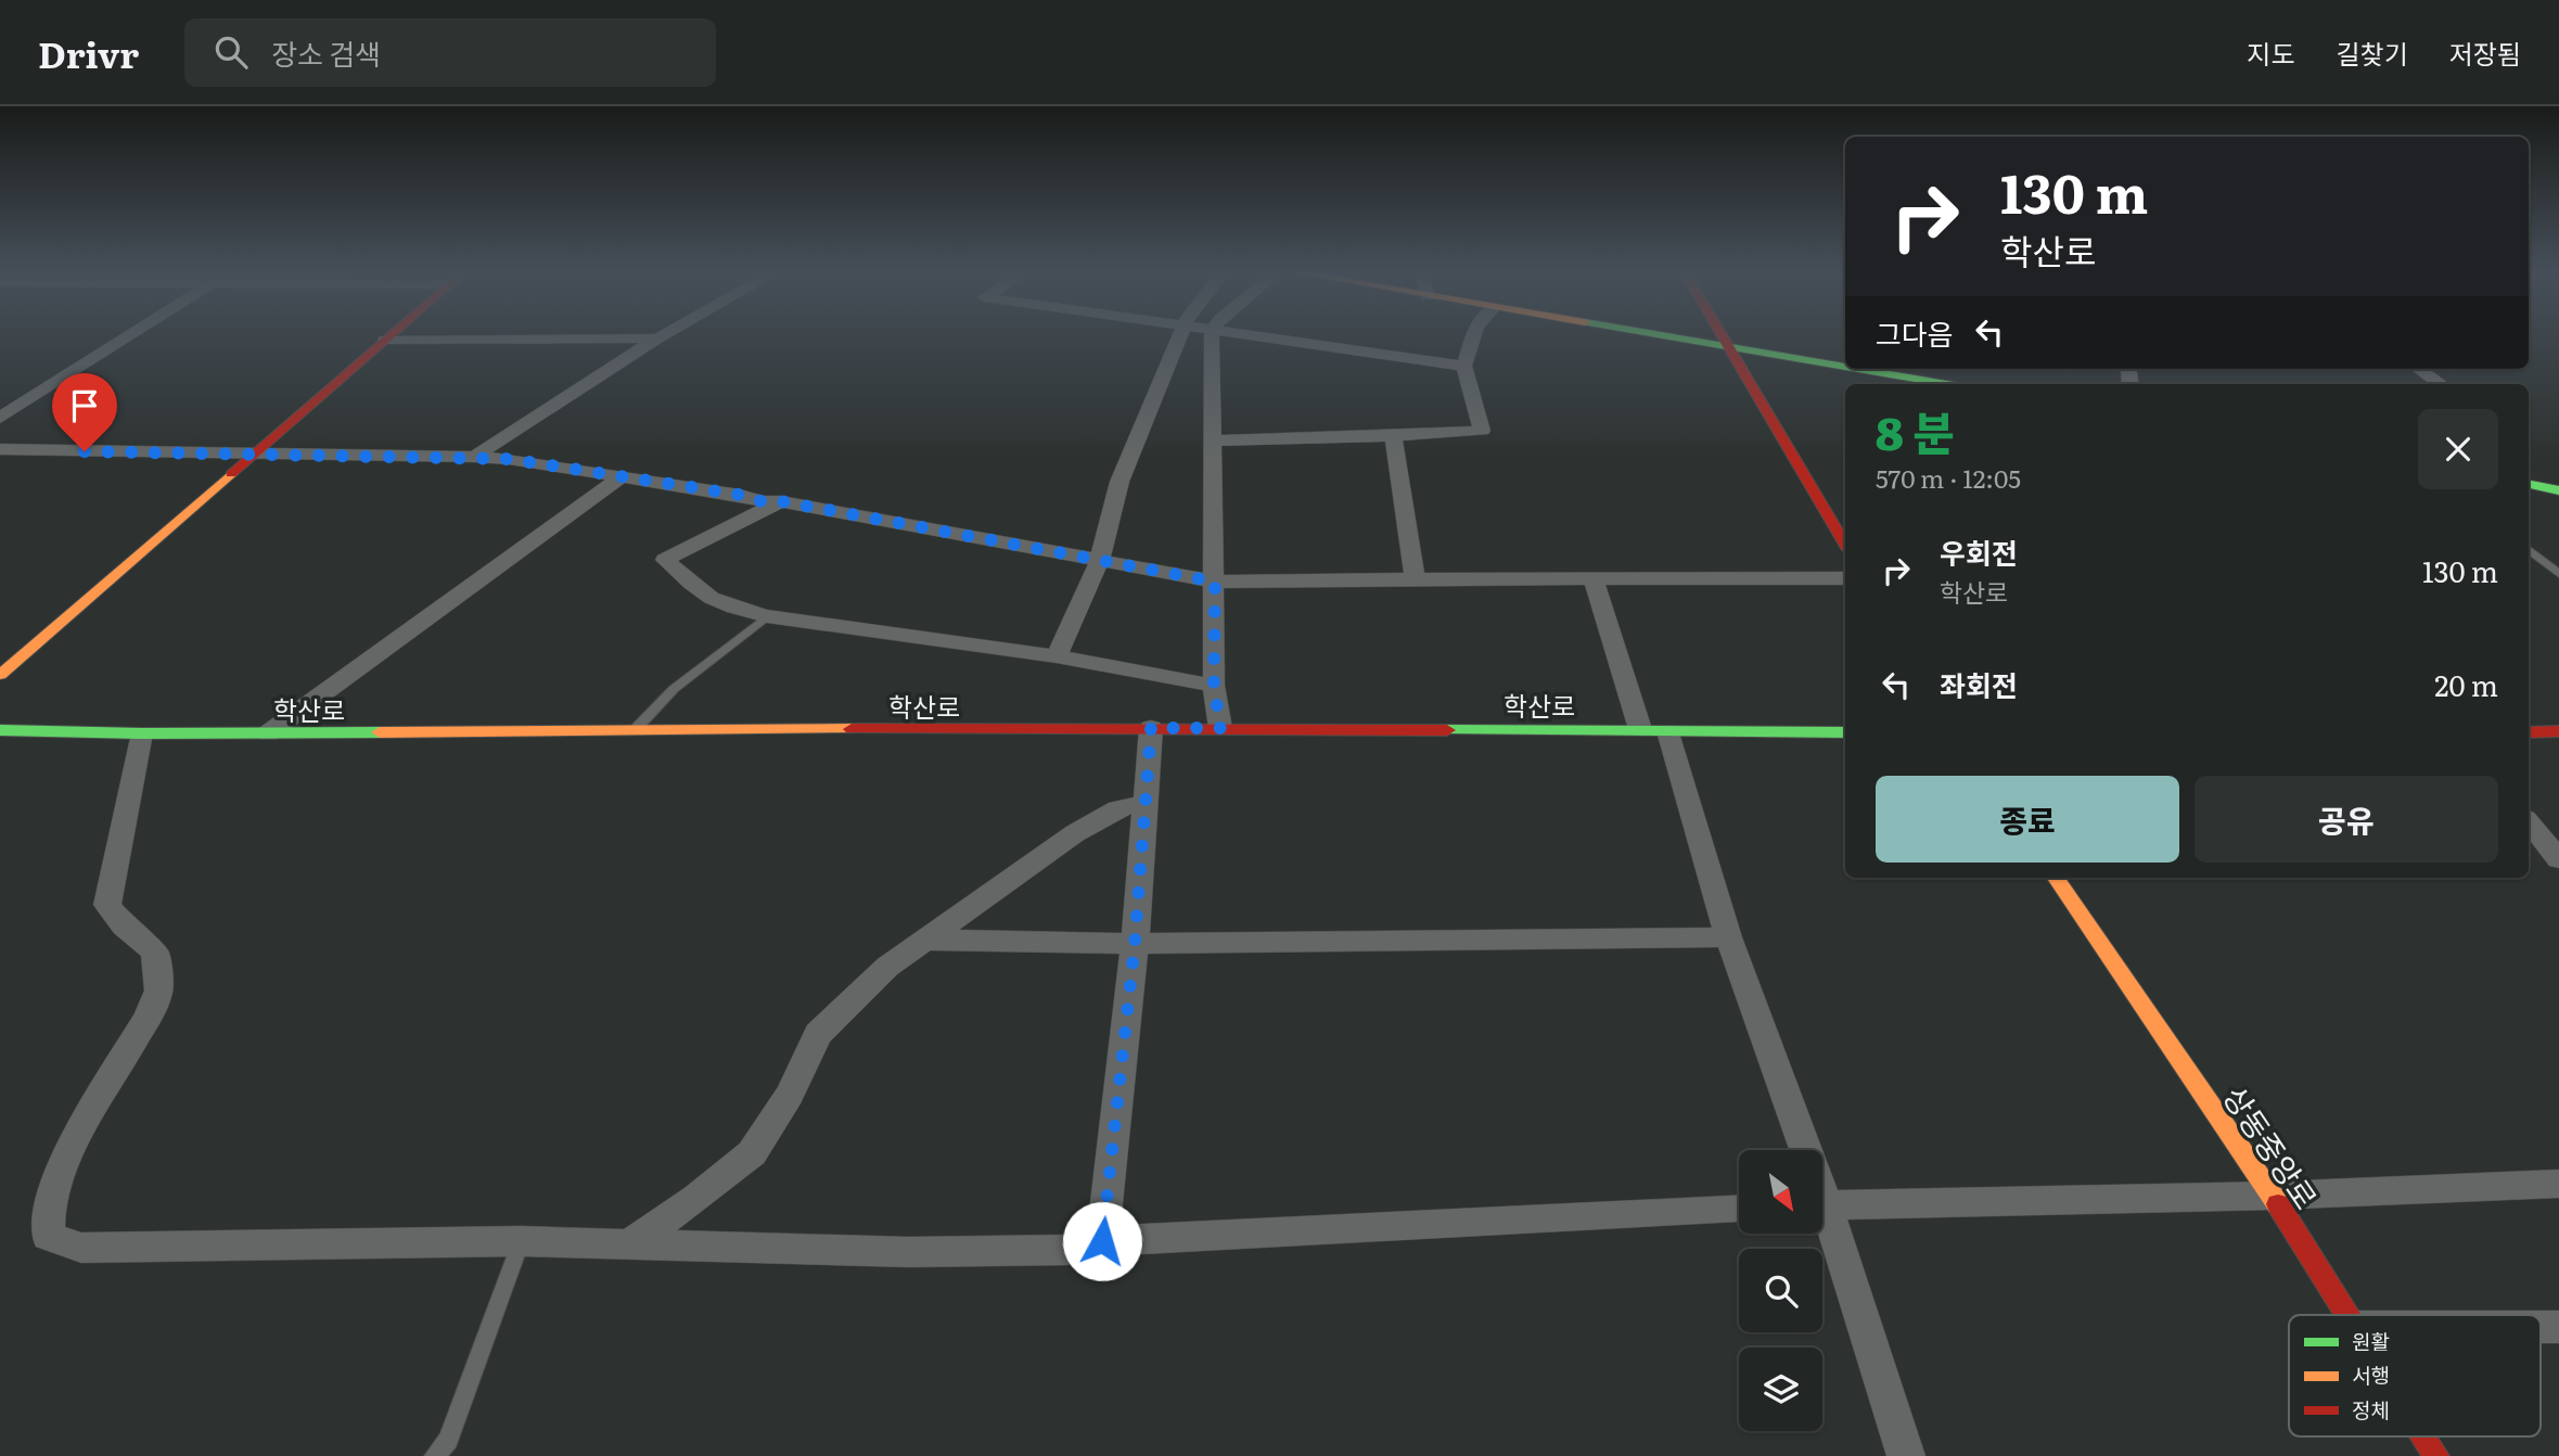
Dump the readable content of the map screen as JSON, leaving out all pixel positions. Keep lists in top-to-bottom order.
{
  "streets": {
    "street": ["학산로", "상동중앙로"]
  },
  "legend": ["원활", "서행", "정체"],
  "north": "bottom right",
  "page": {
    "header": "Drivr",
    "search": "장소 검색",
    "nav": ["지도", "길찾기", "저장됨"],
    "turn": ["130 m", "학산로"],
    "then": "그다음",
    "heading": ["8 분", "570 m · 12:05"],
    "list": [
      {
        "name": "우회전",
        "note": "학산로",
        "value": "130 m"
      },
      {
        "name": "좌회전",
        "value": "20 m"
      }
    ],
    "buttons": ["종료", "공유"]
  }
}
